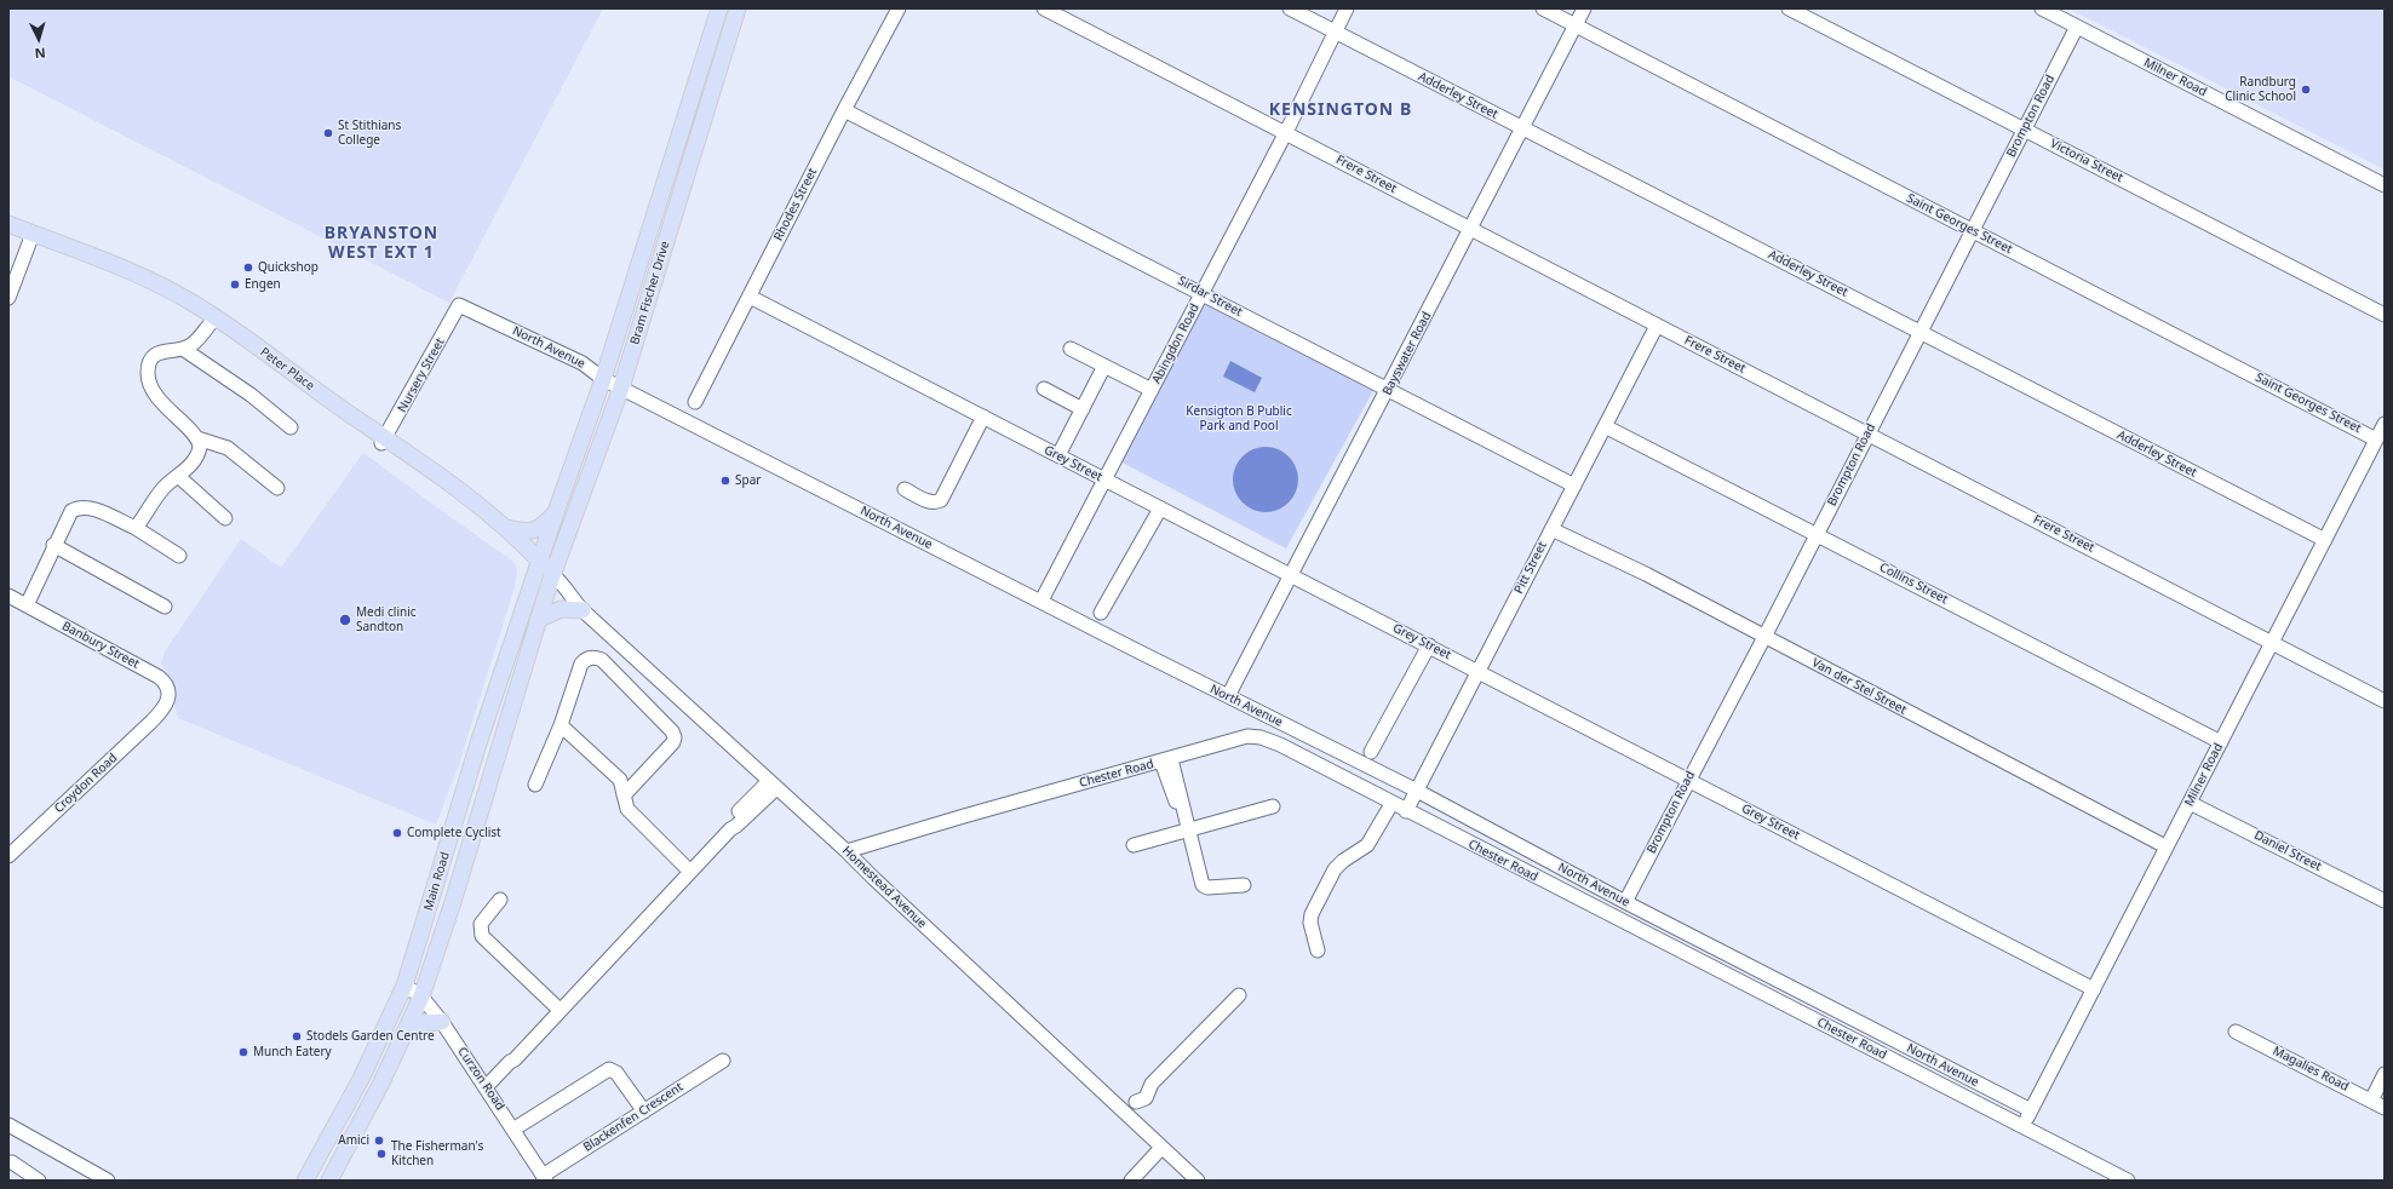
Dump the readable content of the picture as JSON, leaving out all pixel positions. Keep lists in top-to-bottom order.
{
  "streets": {
    "main road": ["Bram Fischer Drive", "Peter Place", "Main Road"],
    "street": [
      "Milner Road",
      "Adderley Street",
      "Brompton Road",
      "Victoria Street",
      "Frere Street",
      "Rhodes Street",
      "Saint Georges Street",
      "Sirdar Street",
      "Abingdon Road",
      "North Avenue",
      "Bayswater Road",
      "Nursery Street",
      "Grey Street",
      "Pitt Street",
      "Collins Street",
      "Banbury Street",
      "Van der Stel Street",
      "Chester Road",
      "Croydon Road",
      "Daniel Street",
      "Homestead Avenue",
      "Magalies Road",
      "Curzon Road",
      "Blackenfen Crescent"
    ]
  },
  "crossings": [
    ["Milner Road", "Adderley Street"],
    ["Milner Road", "Brompton Road"],
    ["Milner Road", "Frere Street"],
    ["Milner Road", "Saint Georges Street"],
    ["Milner Road", "North Avenue"],
    ["Milner Road", "Grey Street"],
    ["Milner Road", "Collins Street"],
    ["Milner Road", "Van der Stel Street"],
    ["Milner Road", "Chester Road"],
    ["Milner Road", "Daniel Street"],
    ["Adderley Street", "Brompton Road"],
    ["Adderley Street", "Abingdon Road"],
    ["Adderley Street", "Bayswater Road"],
    ["Brompton Road", "Victoria Street"],
    ["Brompton Road", "Frere Street"],
    ["Brompton Road", "Saint Georges Street"],
    ["Brompton Road", "North Avenue"],
    ["Brompton Road", "Grey Street"],
    ["Brompton Road", "Collins Street"],
    ["Brompton Road", "Van der Stel Street"],
    ["Frere Street", "Abingdon Road"],
    ["Frere Street", "Bayswater Road"],
    ["Frere Street", "Pitt Street"],
    ["Rhodes Street", "Sirdar Street"],
    ["Rhodes Street", "Grey Street"],
    ["Saint Georges Street", "Bayswater Road"],
    ["Bram Fischer Drive", "North Avenue"],
    ["Bram Fischer Drive", "Peter Place"],
    ["Bram Fischer Drive", "Main Road"],
    ["Bram Fischer Drive", "Homestead Avenue"],
    ["Sirdar Street", "Abingdon Road"],
    ["Sirdar Street", "Bayswater Road"],
    ["Sirdar Street", "Pitt Street"],
    ["Abingdon Road", "North Avenue"],
    ["Abingdon Road", "Grey Street"],
    ["North Avenue", "Bayswater Road"],
    ["North Avenue", "Nursery Street"],
    ["North Avenue", "Pitt Street"],
    ["Bayswater Road", "Grey Street"],
    ["Peter Place", "Nursery Street"],
    ["Peter Place", "Main Road"],
    ["Grey Street", "Pitt Street"],
    ["Pitt Street", "Collins Street"],
    ["Pitt Street", "Van der Stel Street"],
    ["Pitt Street", "Chester Road"],
    ["Banbury Street", "Croydon Road"],
    ["Chester Road", "Homestead Avenue"],
    ["Main Road", "Homestead Avenue"],
    ["Main Road", "Curzon Road"],
    ["Curzon Road", "Blackenfen Crescent"]
  ],
  "districts": ["KENSINGTON B", "BRYANSTON WEST EXT 1"],
  "parks": ["Kensigton B Public Park and Pool"],
  "places": [
    "Randburg Clinic School",
    "St Stithians College",
    "Quickshop",
    "Engen",
    "Spar",
    "Medi clinic Sandton",
    "Complete Cyclist",
    "Stodels Garden Centre",
    "Munch Eatery",
    "Amici",
    "The Fisherman's Kitchen"
  ],
  "north": "bottom"
}
